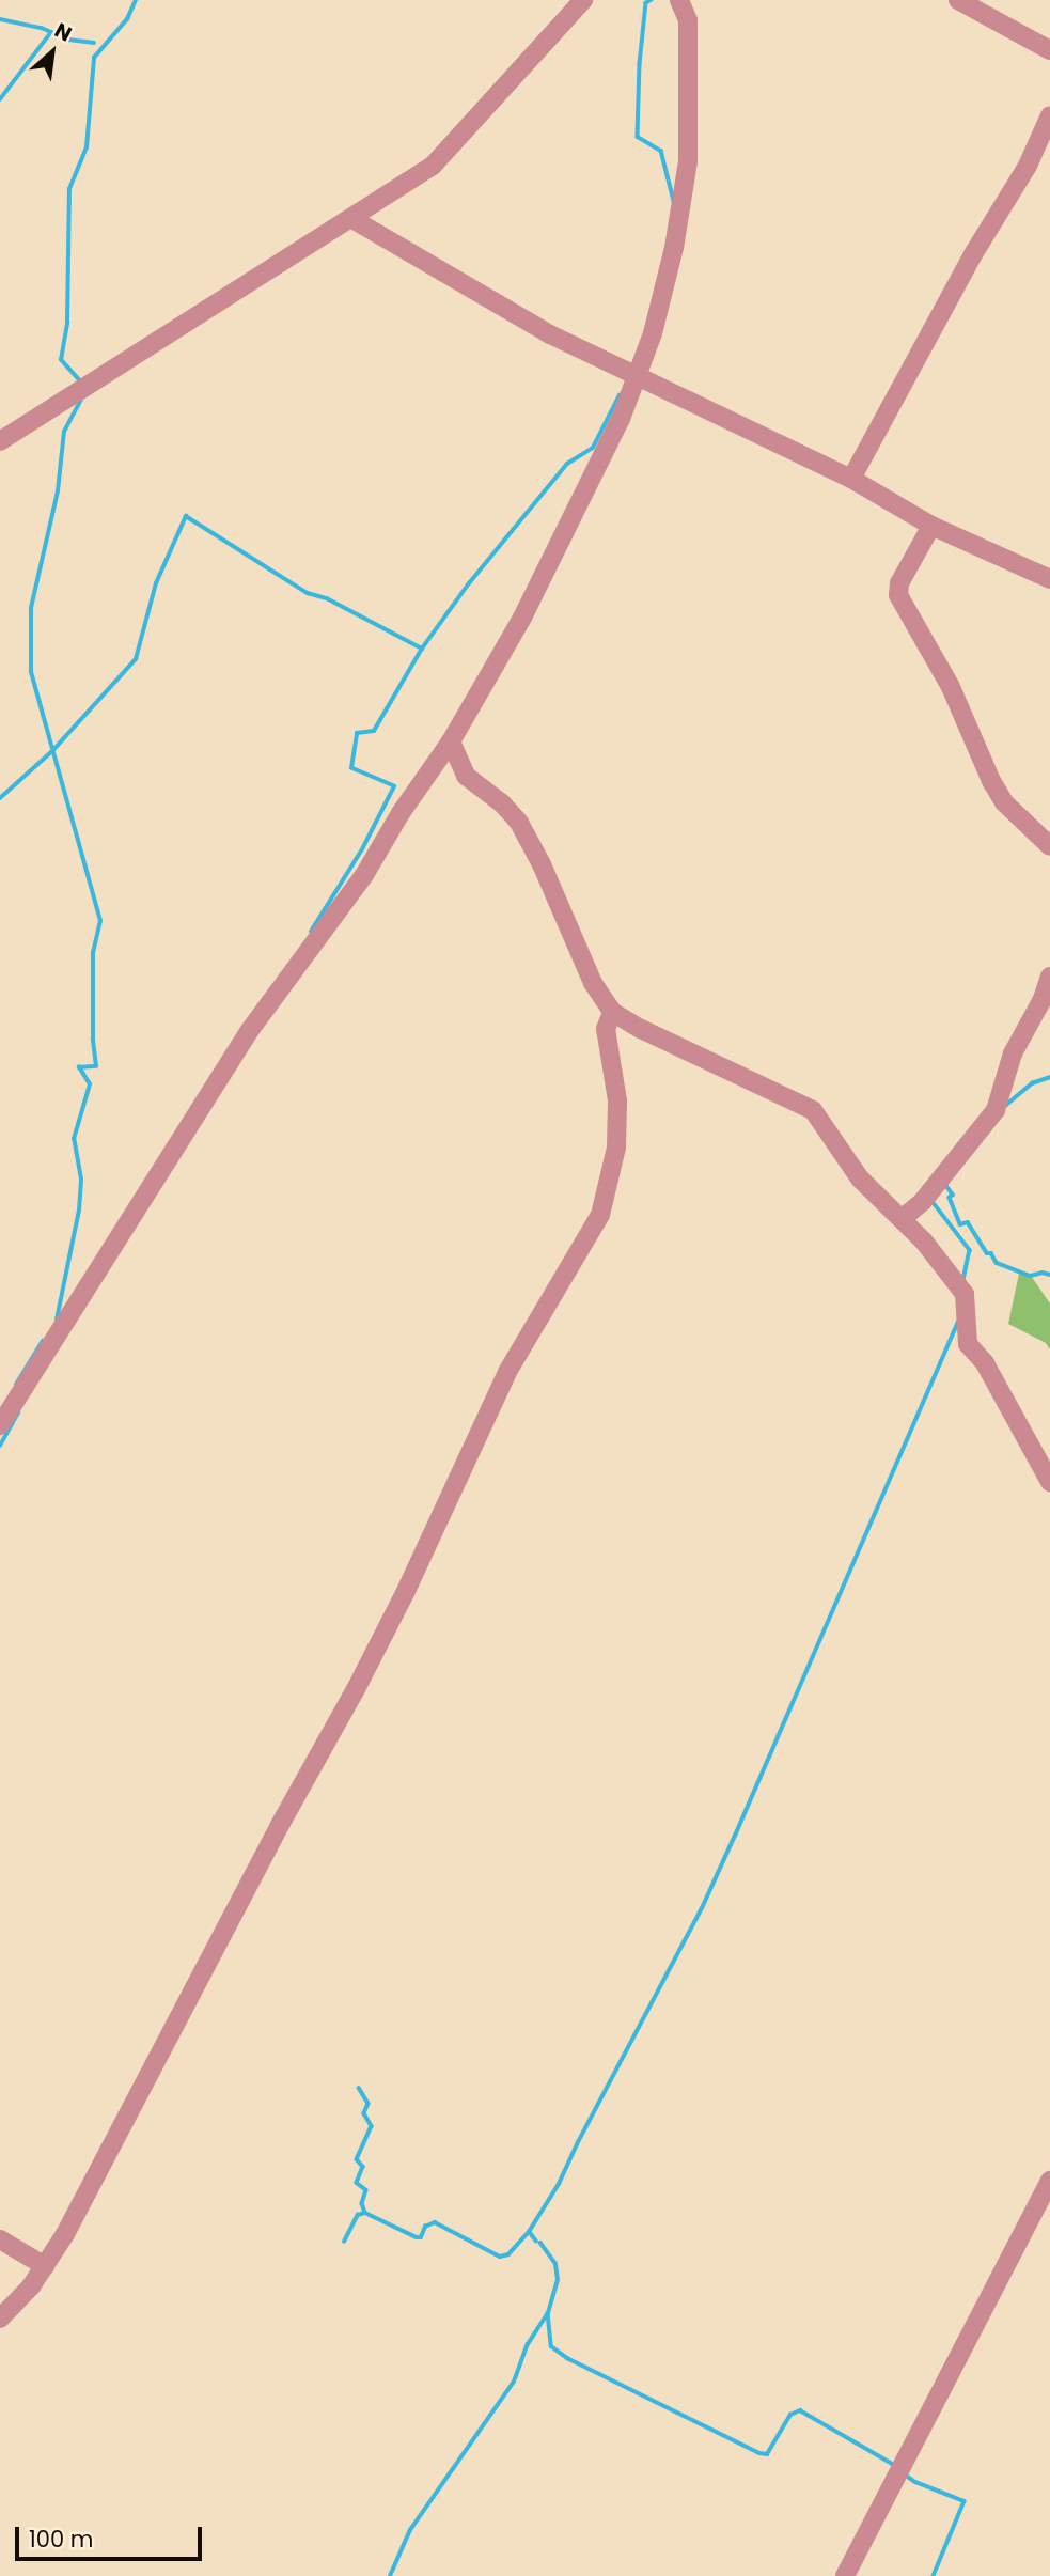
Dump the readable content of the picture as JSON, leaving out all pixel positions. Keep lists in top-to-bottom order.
{
  "scale_bar": "100 m",
  "north": "top right"
}
